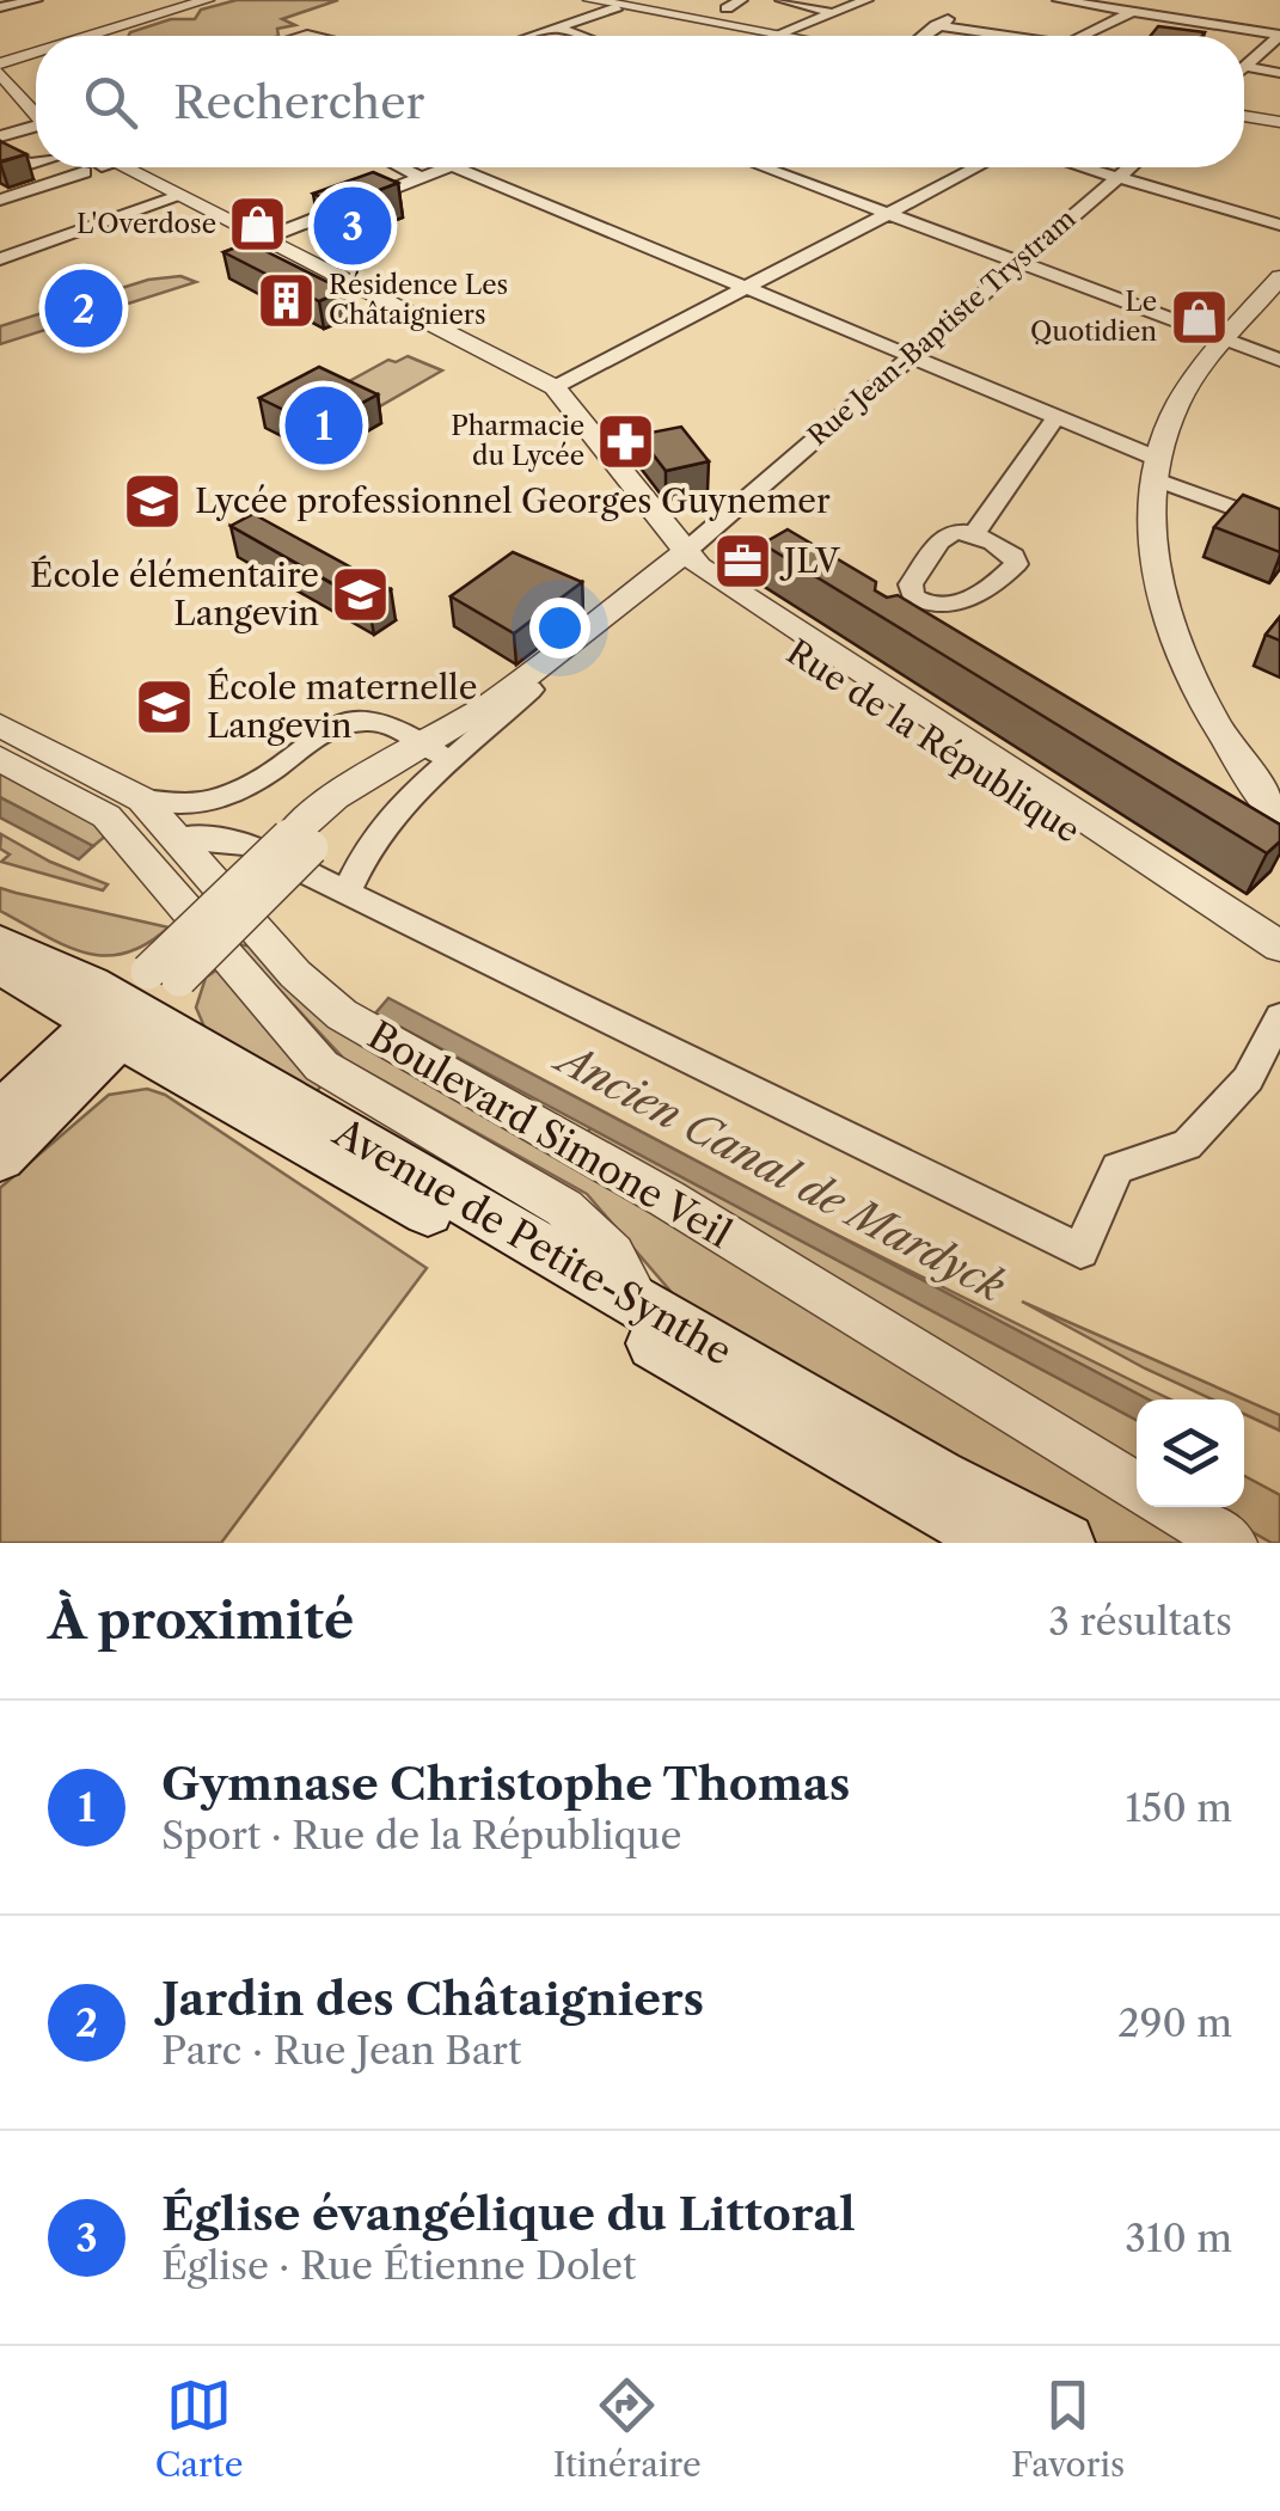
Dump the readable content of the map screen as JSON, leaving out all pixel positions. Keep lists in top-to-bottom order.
{
  "streets": {
    "main road": ["Avenue de Petite-Synthe"],
    "street": ["Rue Jean-Baptiste Trystram", "Rue de la République", "Boulevard Simone Veil"]
  },
  "crossings": [
    ["Rue Jean-Baptiste Trystram", "Rue de la République"],
    ["Rue Jean-Baptiste Trystram", "Avenue de Petite-Synthe"],
    ["Boulevard Simone Veil", "Avenue de Petite-Synthe"]
  ],
  "water": ["Ancien Canal de Mardyck"],
  "places": {
    "shop": ["L'Overdose", "Le Quotidien"],
    "building": ["Résidence Les Châtaigniers"],
    "pharmacy": ["Pharmacie du Lycée"],
    "school or university": ["Lycée professionnel Georges Guynemer", "École élémentaire Langevin", "École maternelle Langevin"],
    "office": ["JLV"]
  },
  "page": {
    "search": "Rechercher",
    "pins": ["3", "2", "1"],
    "heading": ["À proximité", "3 résultats"],
    "list": [
      {
        "mark": "1",
        "name": "Gymnase Christophe Thomas",
        "note": "Sport · Rue de la République",
        "value": "150 m"
      },
      {
        "mark": "2",
        "name": "Jardin des Châtaigniers",
        "note": "Parc · Rue Jean Bart",
        "value": "290 m"
      },
      {
        "mark": "3",
        "name": "Église évangélique du Littoral",
        "note": "Église · Rue Étienne Dolet",
        "value": "310 m"
      }
    ],
    "nav": ["Carte", "Itinéraire", "Favoris"]
  }
}
